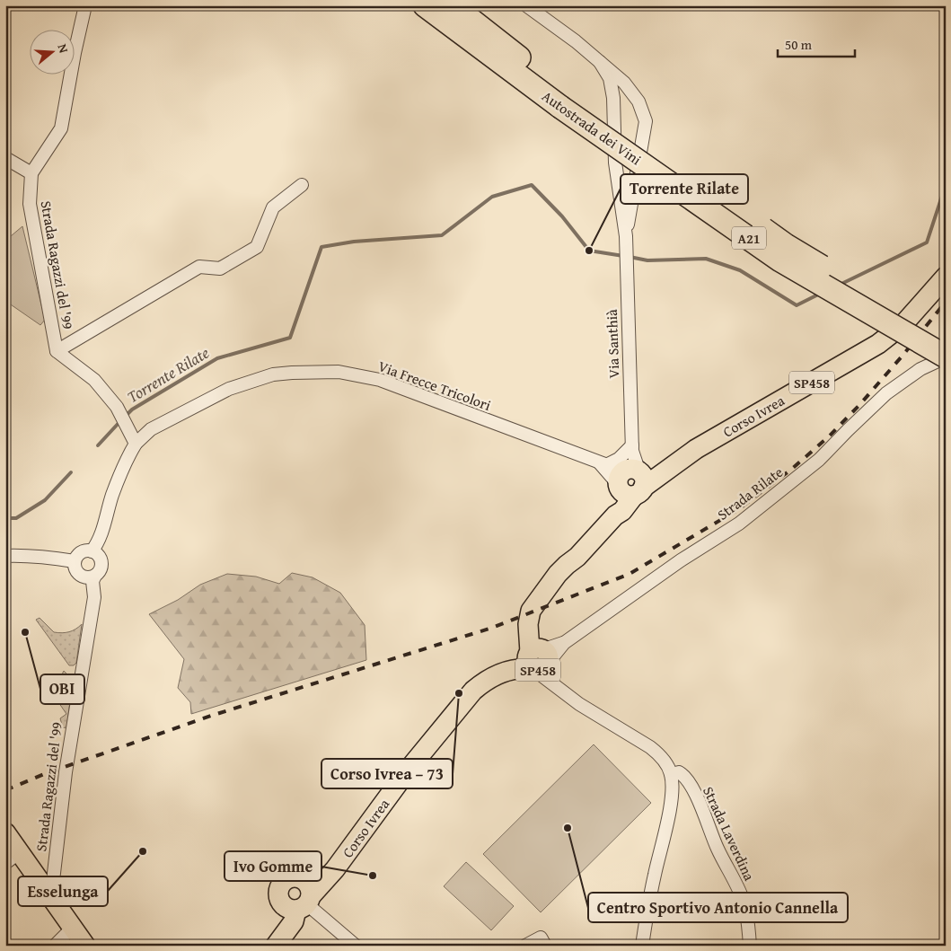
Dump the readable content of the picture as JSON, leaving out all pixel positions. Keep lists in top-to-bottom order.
{
  "streets": {
    "highway": ["Autostrada dei Vini", "A21"],
    "main road": ["SP458", "Corso Ivrea"],
    "street": [
      "Strada Ragazzi del '99",
      "Via Santhià",
      "Via Frecce Tricolori",
      "Strada Rilate",
      "Strada Laverdina"
    ]
  },
  "crossings": [
    ["Autostrada dei Vini", "Strada Rilate"],
    ["Strada Ragazzi del '99", "Via Frecce Tricolori"],
    ["Via Santhià", "SP458"],
    ["Via Santhià", "Via Frecce Tricolori"],
    ["Via Santhià", "Corso Ivrea"],
    ["SP458", "Via Frecce Tricolori"],
    ["SP458", "Corso Ivrea"],
    ["SP458", "Strada Rilate"],
    ["Via Frecce Tricolori", "Corso Ivrea"],
    ["Corso Ivrea", "Strada Rilate"]
  ],
  "water": ["Torrente Rilate"],
  "places": [
    "Torrente Rilate",
    "OBI",
    "Corso Ivrea – 73",
    "Centro Sportivo Antonio Cannella",
    "Esselunga",
    "Ivo Gomme"
  ],
  "scale_bar": "50 m",
  "north": "right"
}
